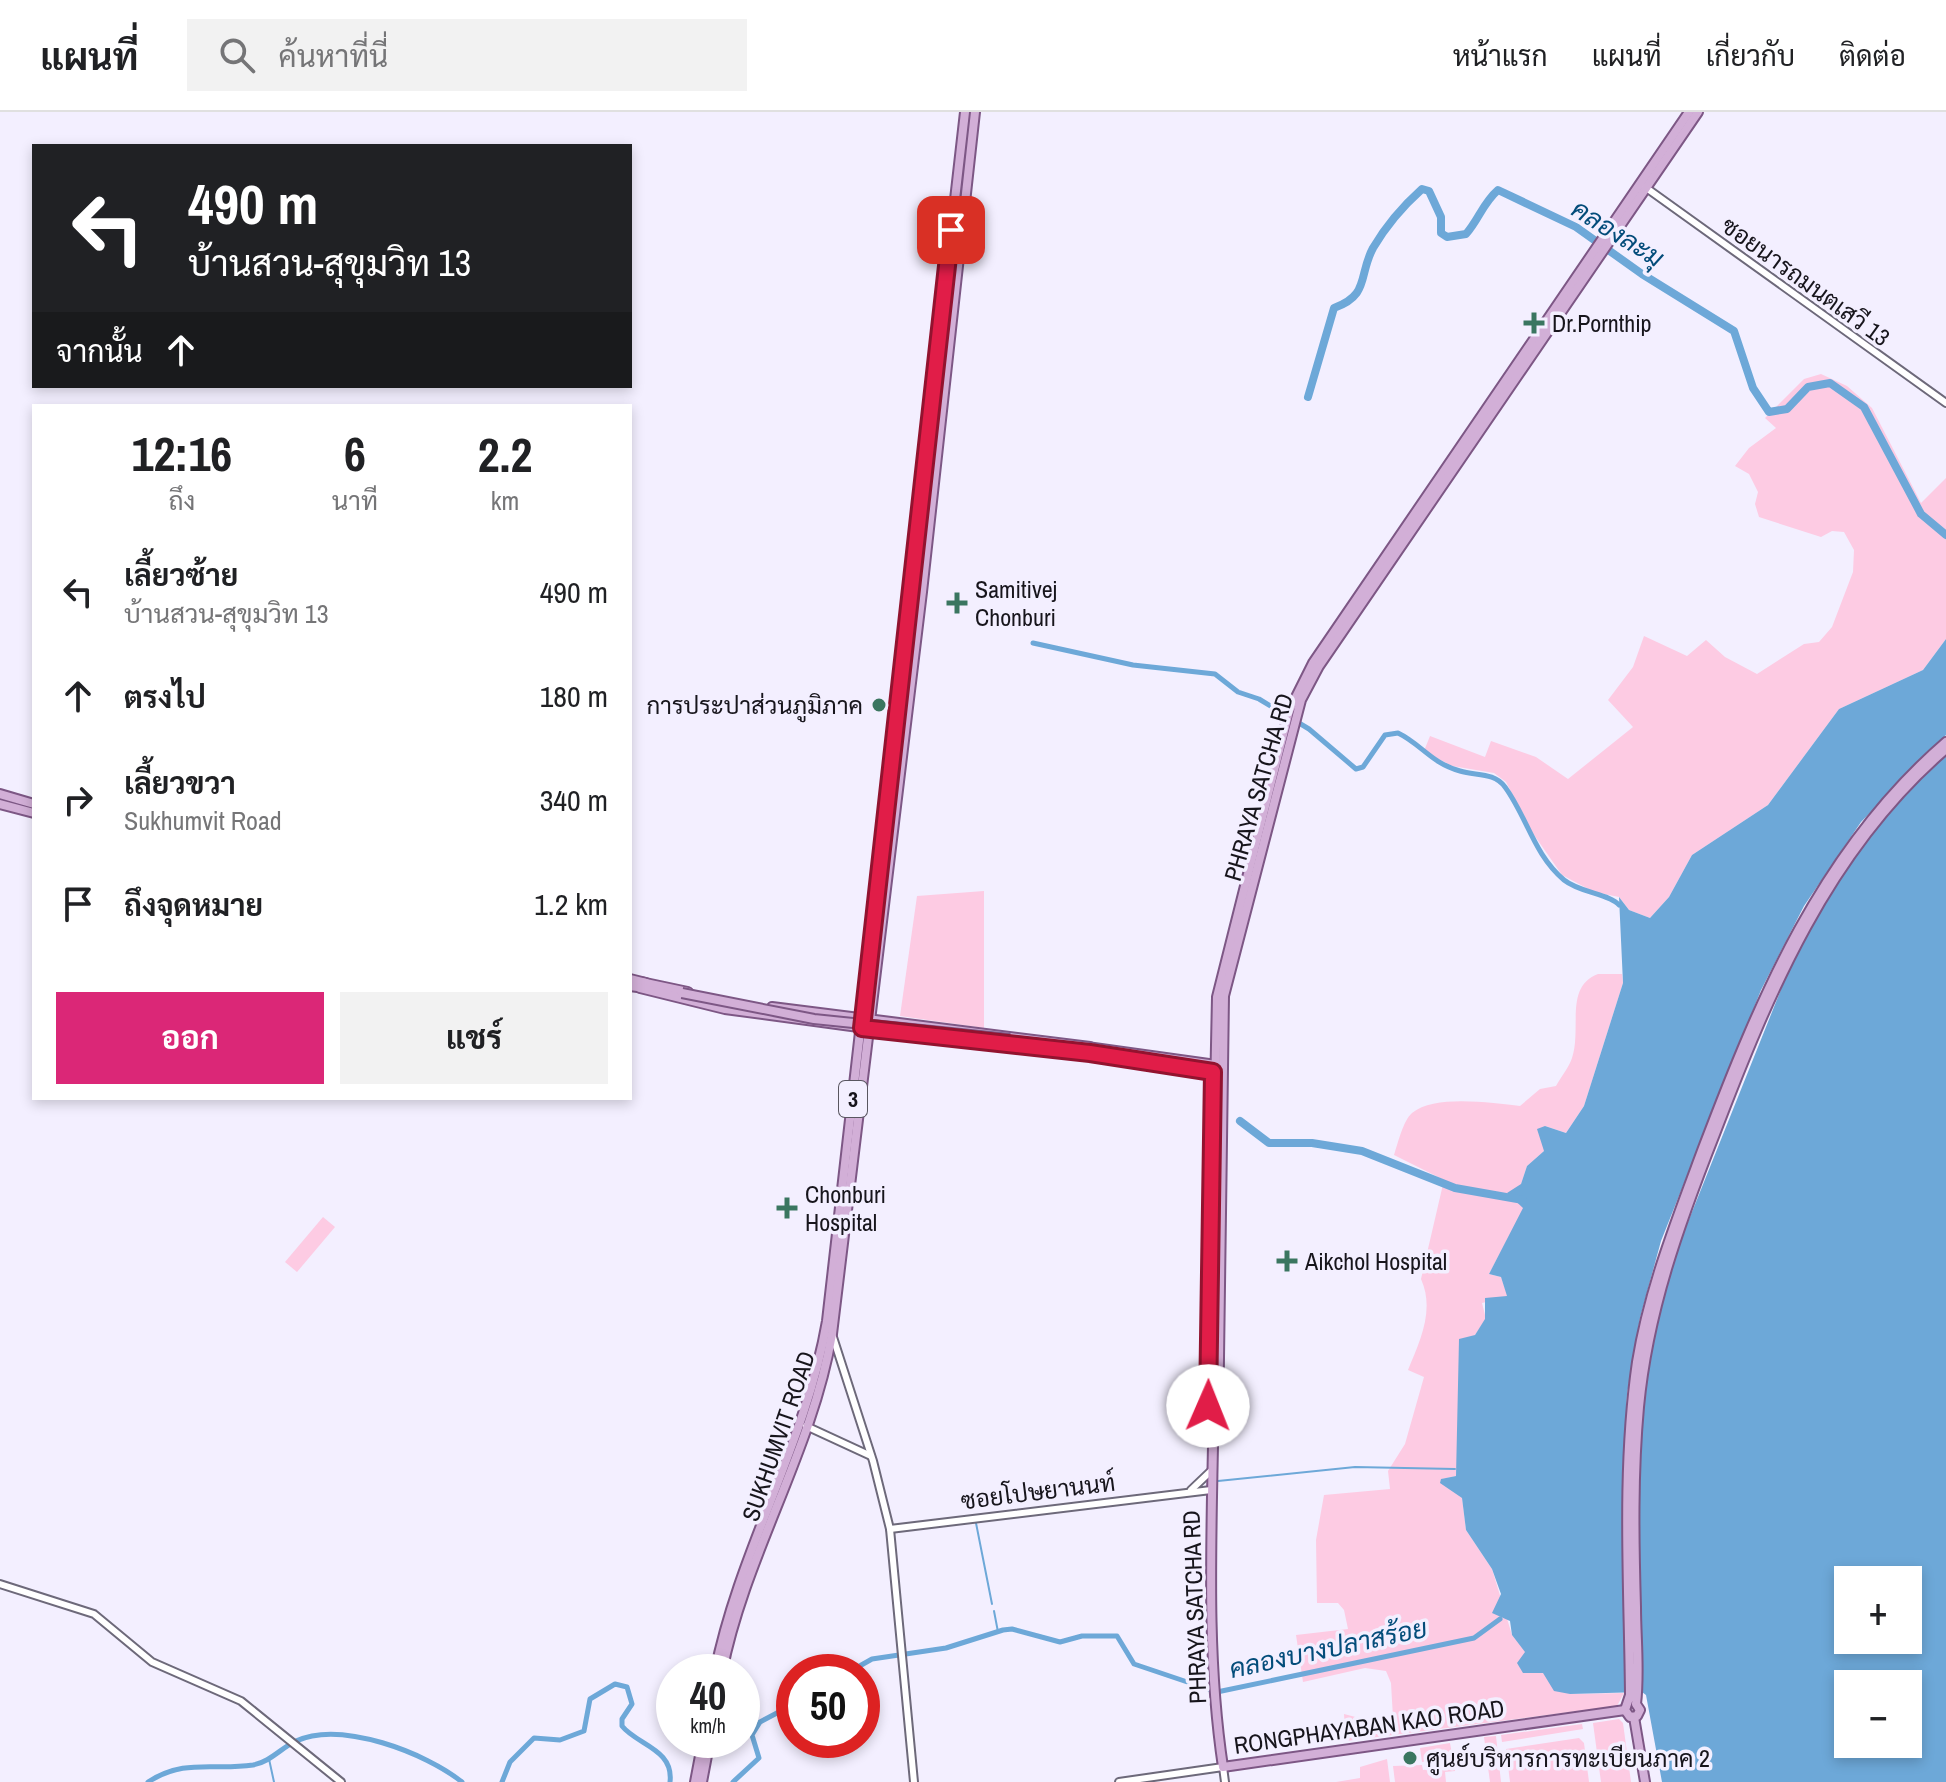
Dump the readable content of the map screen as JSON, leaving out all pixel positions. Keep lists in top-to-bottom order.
{
  "streets": {
    "main road": [
      "PHRAYA SATCHA RD",
      "3",
      "SUKHUMVIT ROAD",
      "RONGPHAYABAN KAO ROAD"
    ],
    "street": ["ซอยนารถมนตเสวี 13", "ซอยโปษยานนท์"]
  },
  "crossings": [
    ["ซอยนารถมนตเสวี 13", "PHRAYA SATCHA RD"],
    ["PHRAYA SATCHA RD", "ซอยโปษยานนท์"],
    ["PHRAYA SATCHA RD", "RONGPHAYABAN KAO ROAD"]
  ],
  "water": ["คลองละมุ", "คลองบางปลาสร้อย"],
  "places": {
    "health": [
      "Dr.Pornthip",
      "Samitivej Chonburi",
      "Chonburi Hospital",
      "Aikchol Hospital"
    ],
    "other": ["การประปาส่วนภูมิภาค", "ศูนย์บริหารการทะเบียนภาค 2"]
  },
  "page": {
    "header": "แผนที่",
    "search": "ค้นหาที่นี่",
    "nav": [
      "หน้าแรก",
      "แผนที่",
      "เกี่ยวกับ",
      "ติดต่อ"
    ],
    "turn": ["490 m", "บ้านสวน-สุขุมวิท 13"],
    "then": "จากนั้น",
    "eta": [
      "12:16",
      "ถึง",
      "6",
      "นาที",
      "2.2",
      "km"
    ],
    "list": [
      {
        "name": "เลี้ยวซ้าย",
        "note": "บ้านสวน-สุขุมวิท 13",
        "value": "490 m"
      },
      {
        "name": "ตรงไป",
        "value": "180 m"
      },
      {
        "name": "เลี้ยวขวา",
        "note": "Sukhumvit Road",
        "value": "340 m"
      },
      {
        "name": "ถึงจุดหมาย",
        "value": "1.2 km"
      }
    ],
    "buttons": ["ออก", "แชร์"],
    "map_buttons": ["+", "−"],
    "speed": "40 km/h",
    "limit": "50"
  }
}
